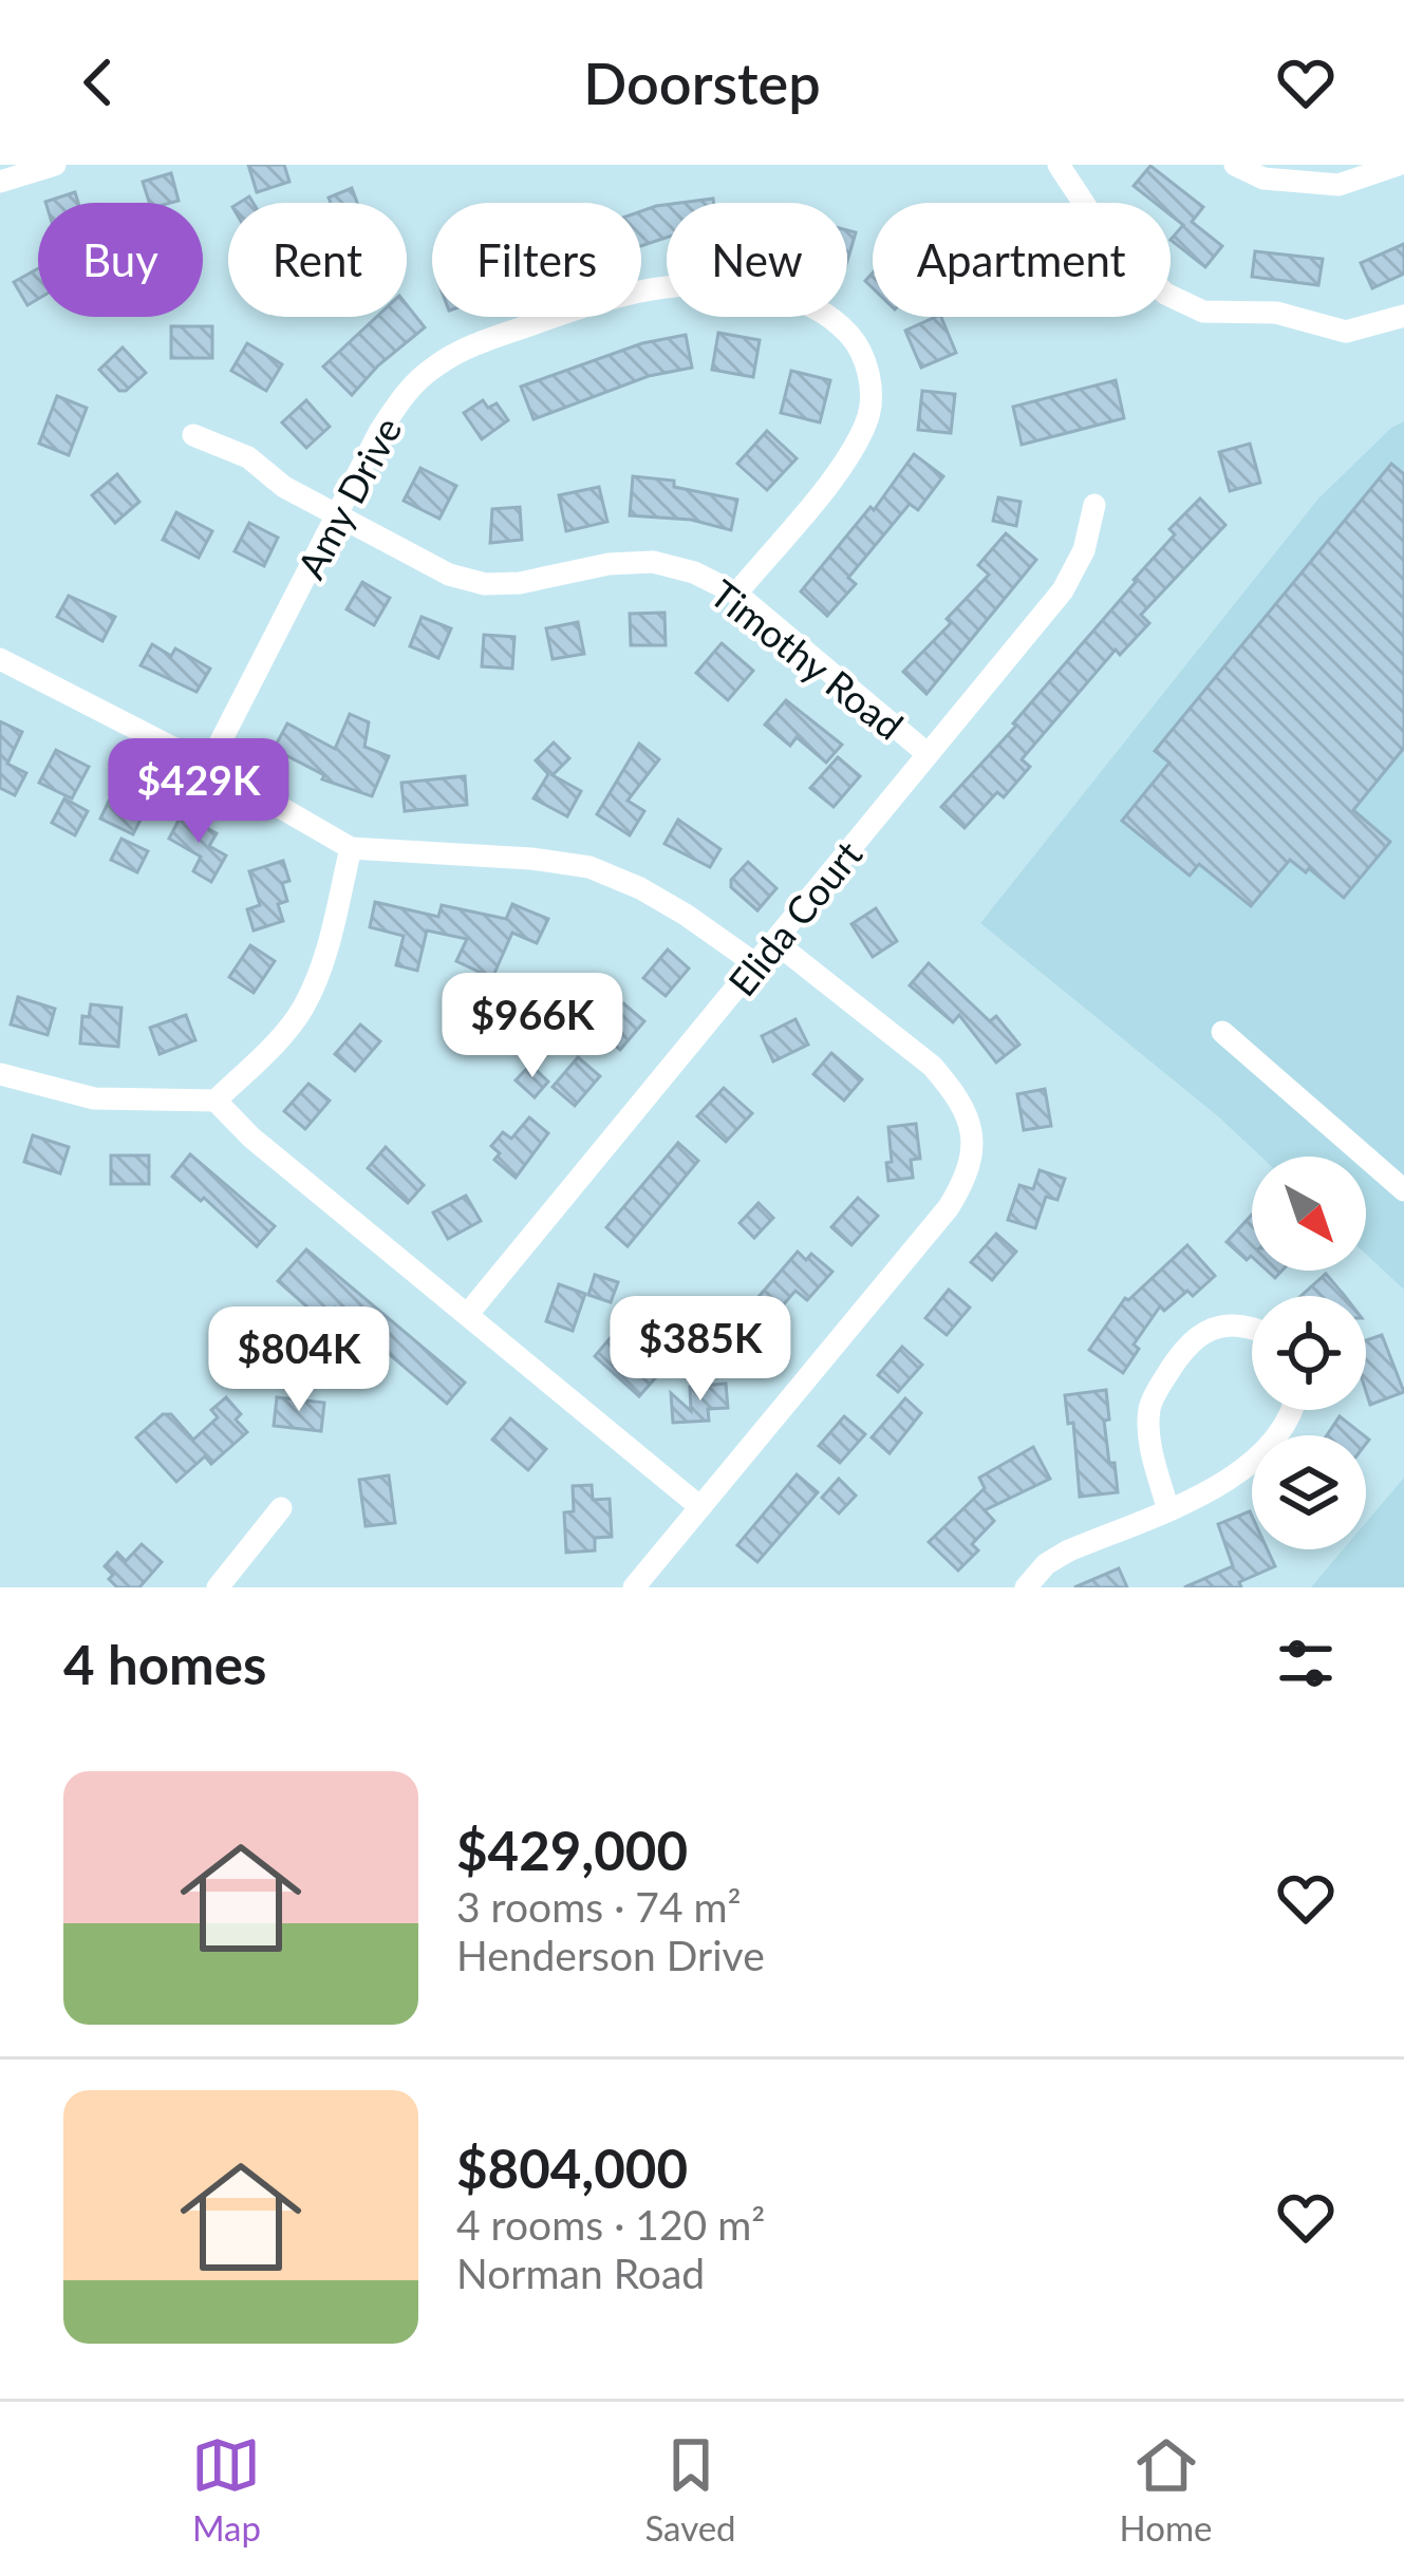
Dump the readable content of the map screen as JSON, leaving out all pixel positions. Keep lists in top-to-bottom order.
{
  "streets": {
    "street": ["Amy Drive", "Timothy Road", "Elida Court"]
  },
  "crossings": [
    ["Amy Drive", "Timothy Road"],
    ["Timothy Road", "Elida Court"]
  ],
  "north": "bottom right",
  "page": {
    "header": "Doorstep",
    "chip": [
      "Buy",
      "Rent",
      "Filters",
      "New",
      "Apartment"
    ],
    "price": [
      "$429K",
      "$966K",
      "$385K",
      "$804K"
    ],
    "heading": "4 homes",
    "list": [
      {
        "name": "$429,000",
        "note": "3 rooms · 74 m² · Henderson Drive"
      },
      {
        "name": "$804,000",
        "note": "4 rooms · 120 m² · Norman Road"
      }
    ],
    "tabs": ["Map", "Saved", "Home"]
  }
}
